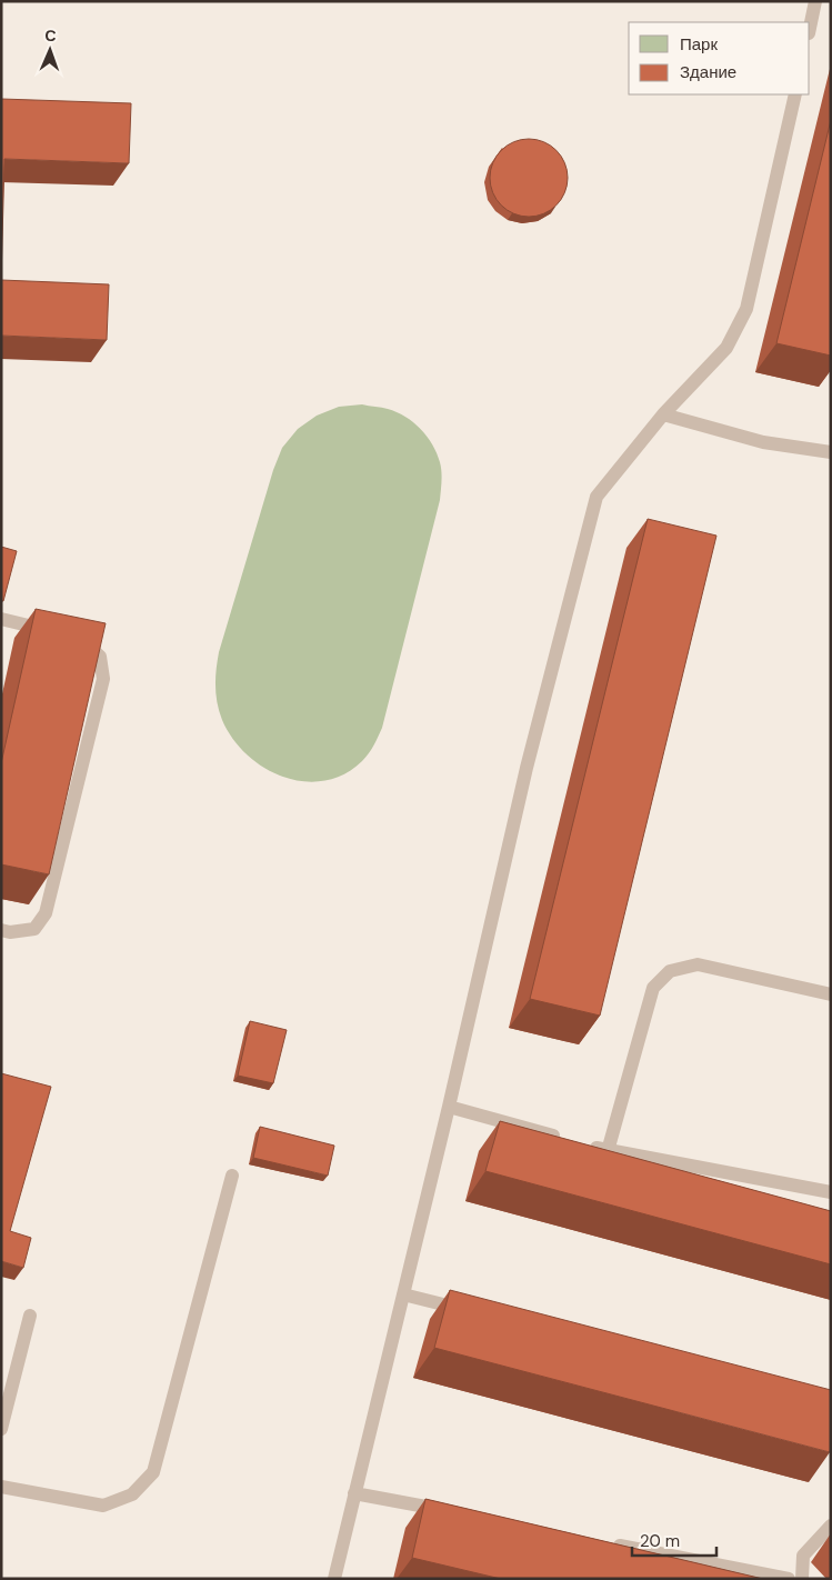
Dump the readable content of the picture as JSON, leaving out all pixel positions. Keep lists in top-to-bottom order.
{
  "legend": ["Парк", "Здание"],
  "scale_bar": "20 m",
  "north": "top"
}
